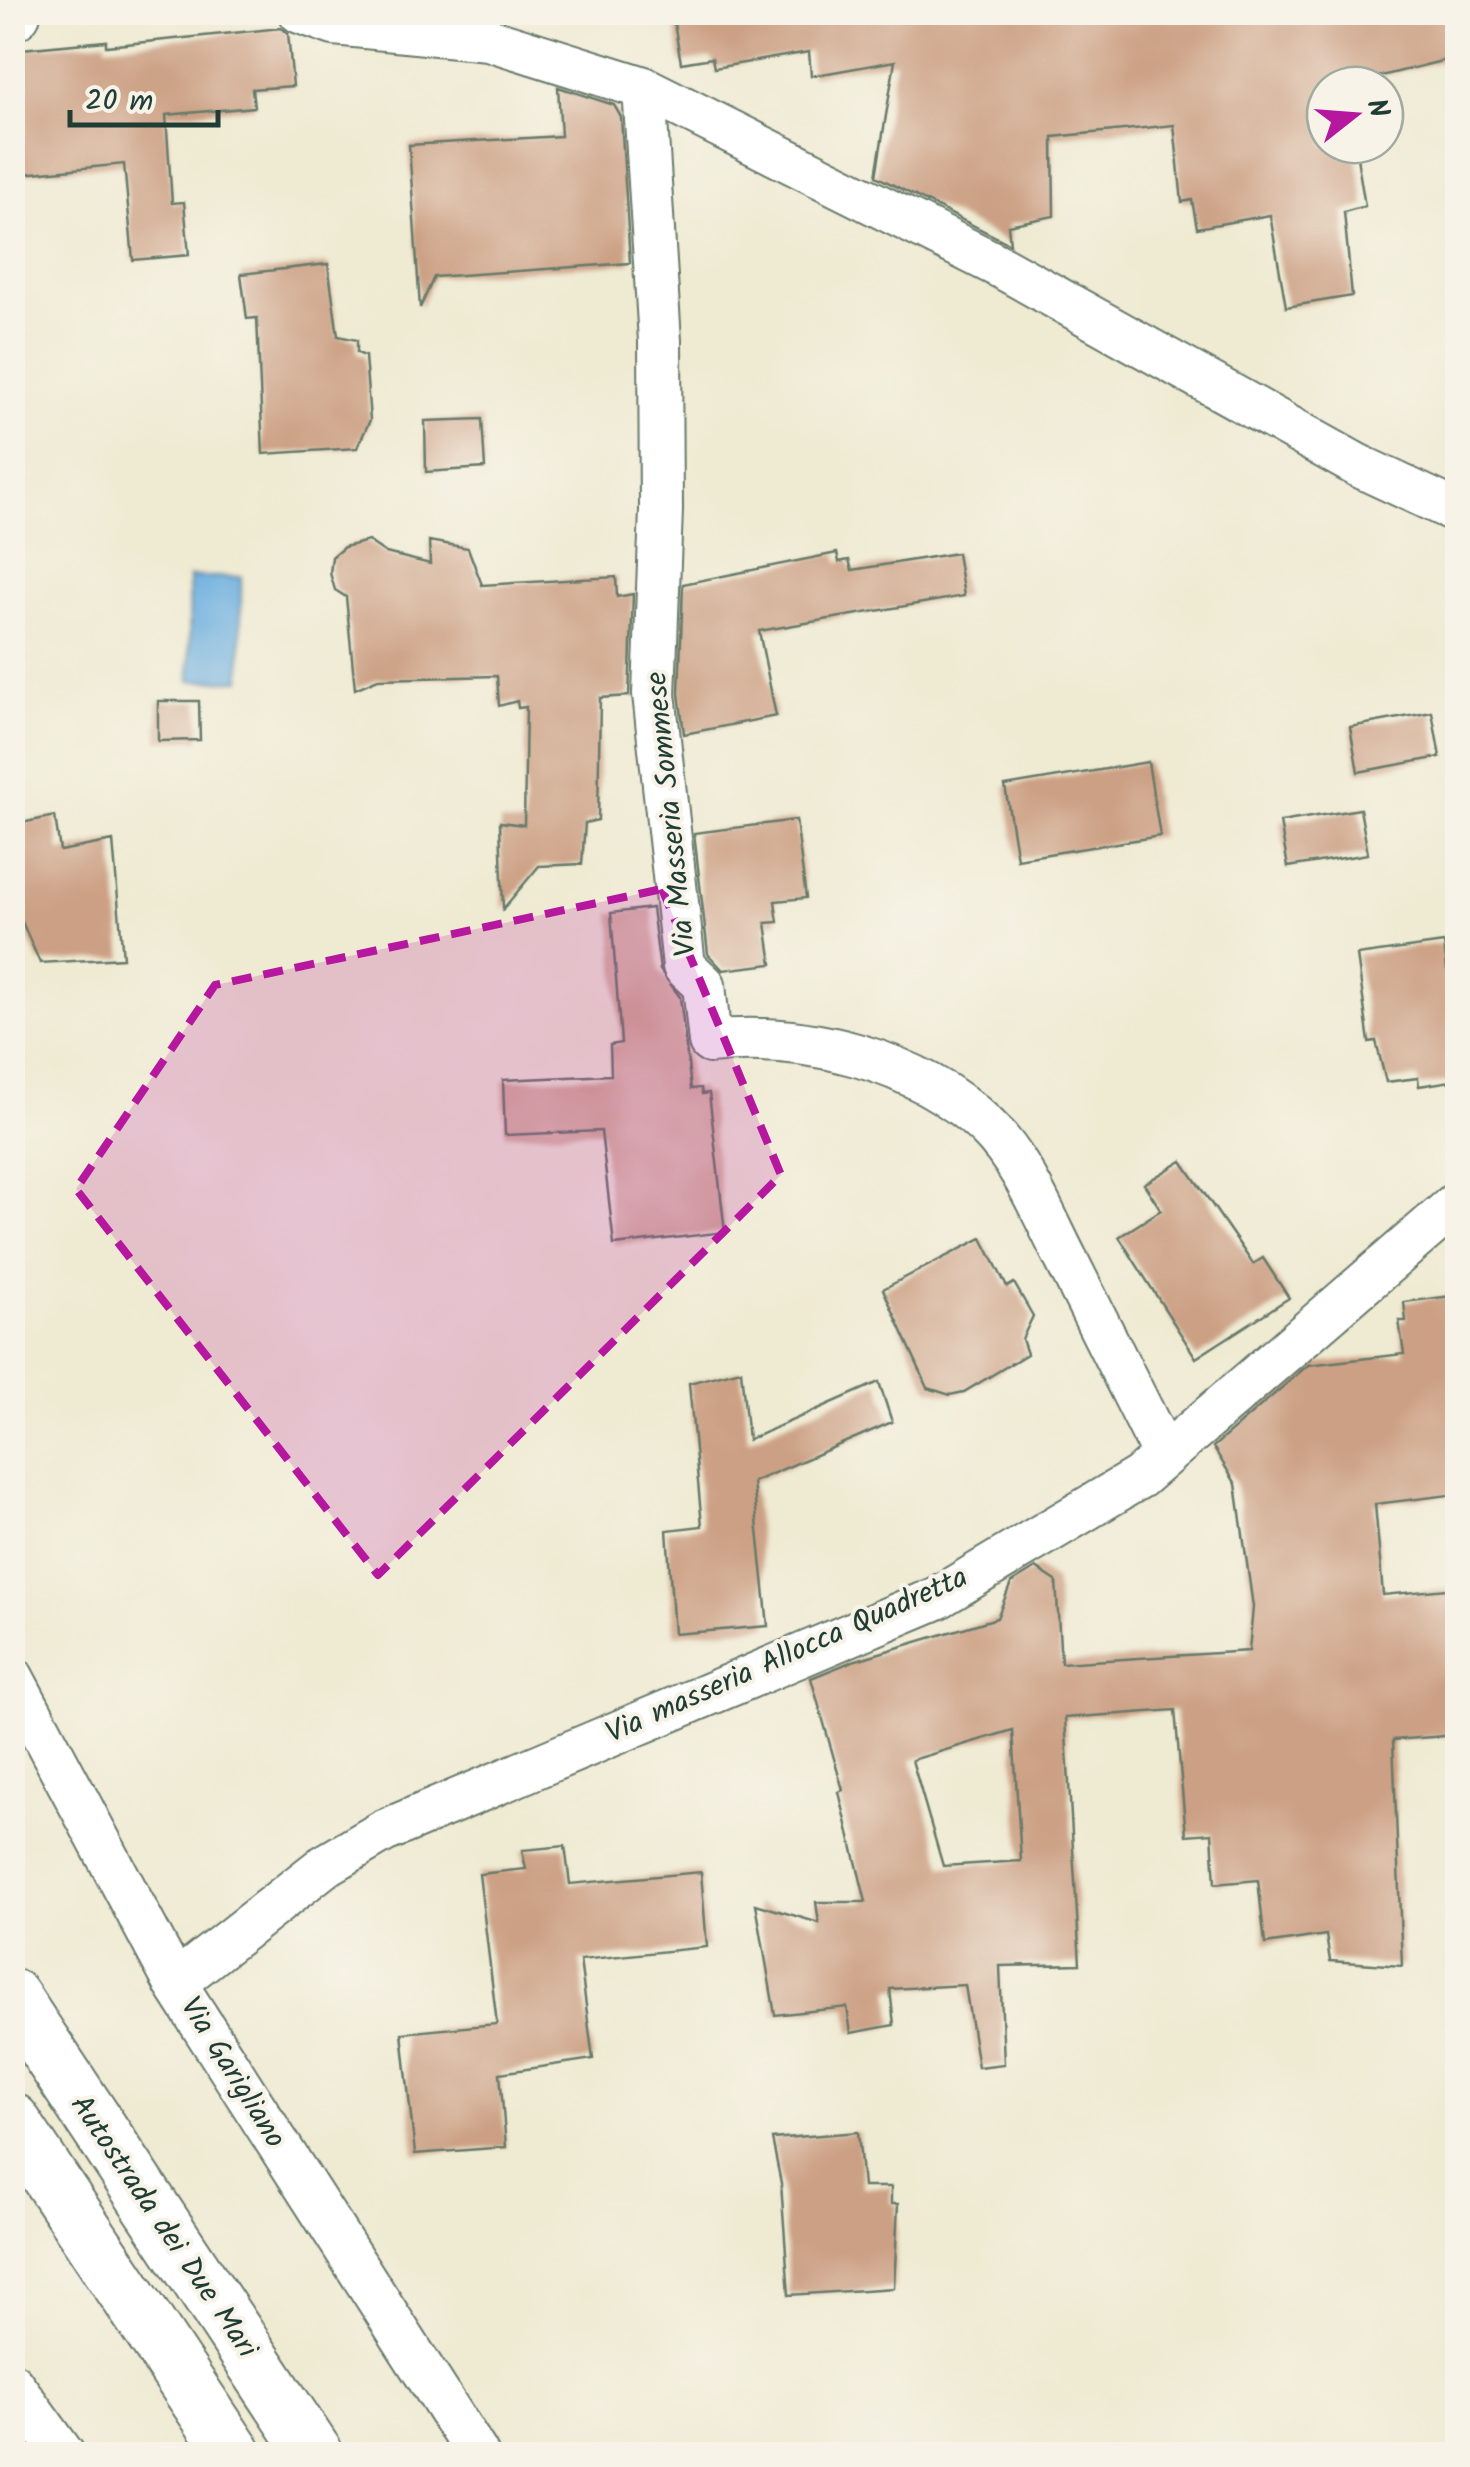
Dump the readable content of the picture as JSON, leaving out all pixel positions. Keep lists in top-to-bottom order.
{
  "streets": {
    "highway": ["Autostrada dei Due Mari"],
    "street": ["Via Masseria Sommese", "Via masseria Allocca Quadretta", "Via Garigliano"]
  },
  "crossings": [
    ["Via Masseria Sommese", "Via masseria Allocca Quadretta"],
    ["Via masseria Allocca Quadretta", "Via Garigliano"]
  ],
  "scale_bar": "20 m",
  "north": "right"
}
